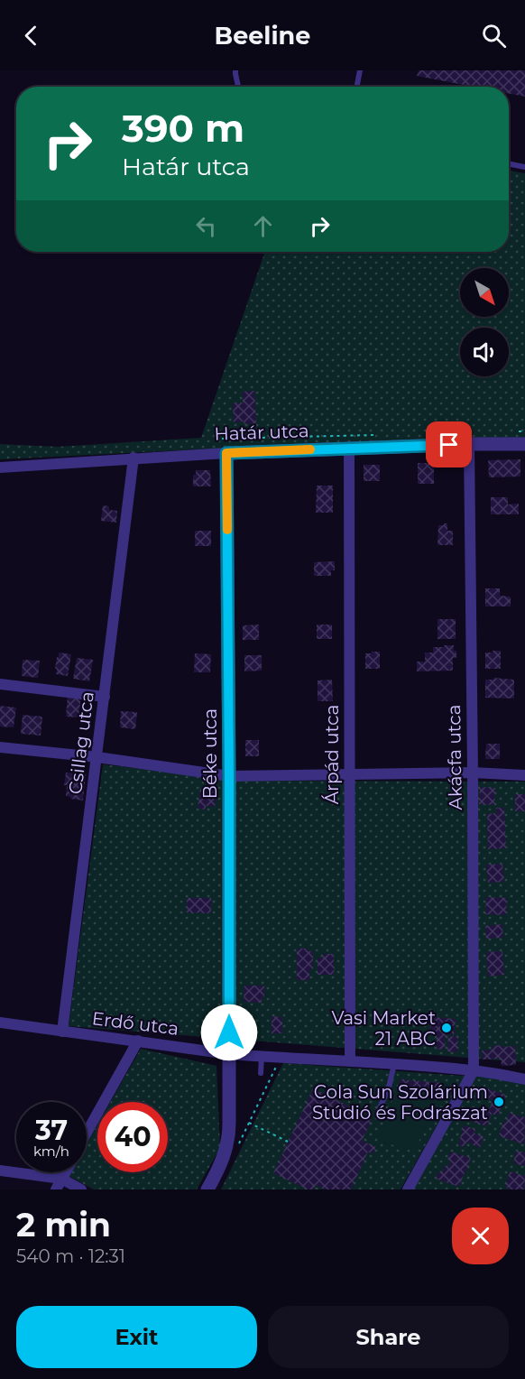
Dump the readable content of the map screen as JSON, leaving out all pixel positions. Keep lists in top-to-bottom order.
{
  "streets": {
    "street": [
      "Határ utca",
      "Csillag utca",
      "Béke utca",
      "Árpád utca",
      "Akácfa utca",
      "Erdő utca"
    ]
  },
  "crossings": [
    ["Határ utca", "Csillag utca"],
    ["Határ utca", "Béke utca"],
    ["Határ utca", "Árpád utca"],
    ["Határ utca", "Akácfa utca"],
    ["Csillag utca", "Erdő utca"],
    ["Béke utca", "Erdő utca"],
    ["Árpád utca", "Erdő utca"],
    ["Akácfa utca", "Erdő utca"]
  ],
  "places": ["Vasi Market 21 ABC", "Cola Sun Szolárium Stúdió és Fodrászat"],
  "north": "bottom right",
  "page": {
    "header": "Beeline",
    "turn": ["390 m", "Határ utca"],
    "speed": "37 km/h",
    "limit": "40",
    "heading": ["2 min", "540 m · 12:31"],
    "buttons": ["Exit", "Share"]
  }
}
